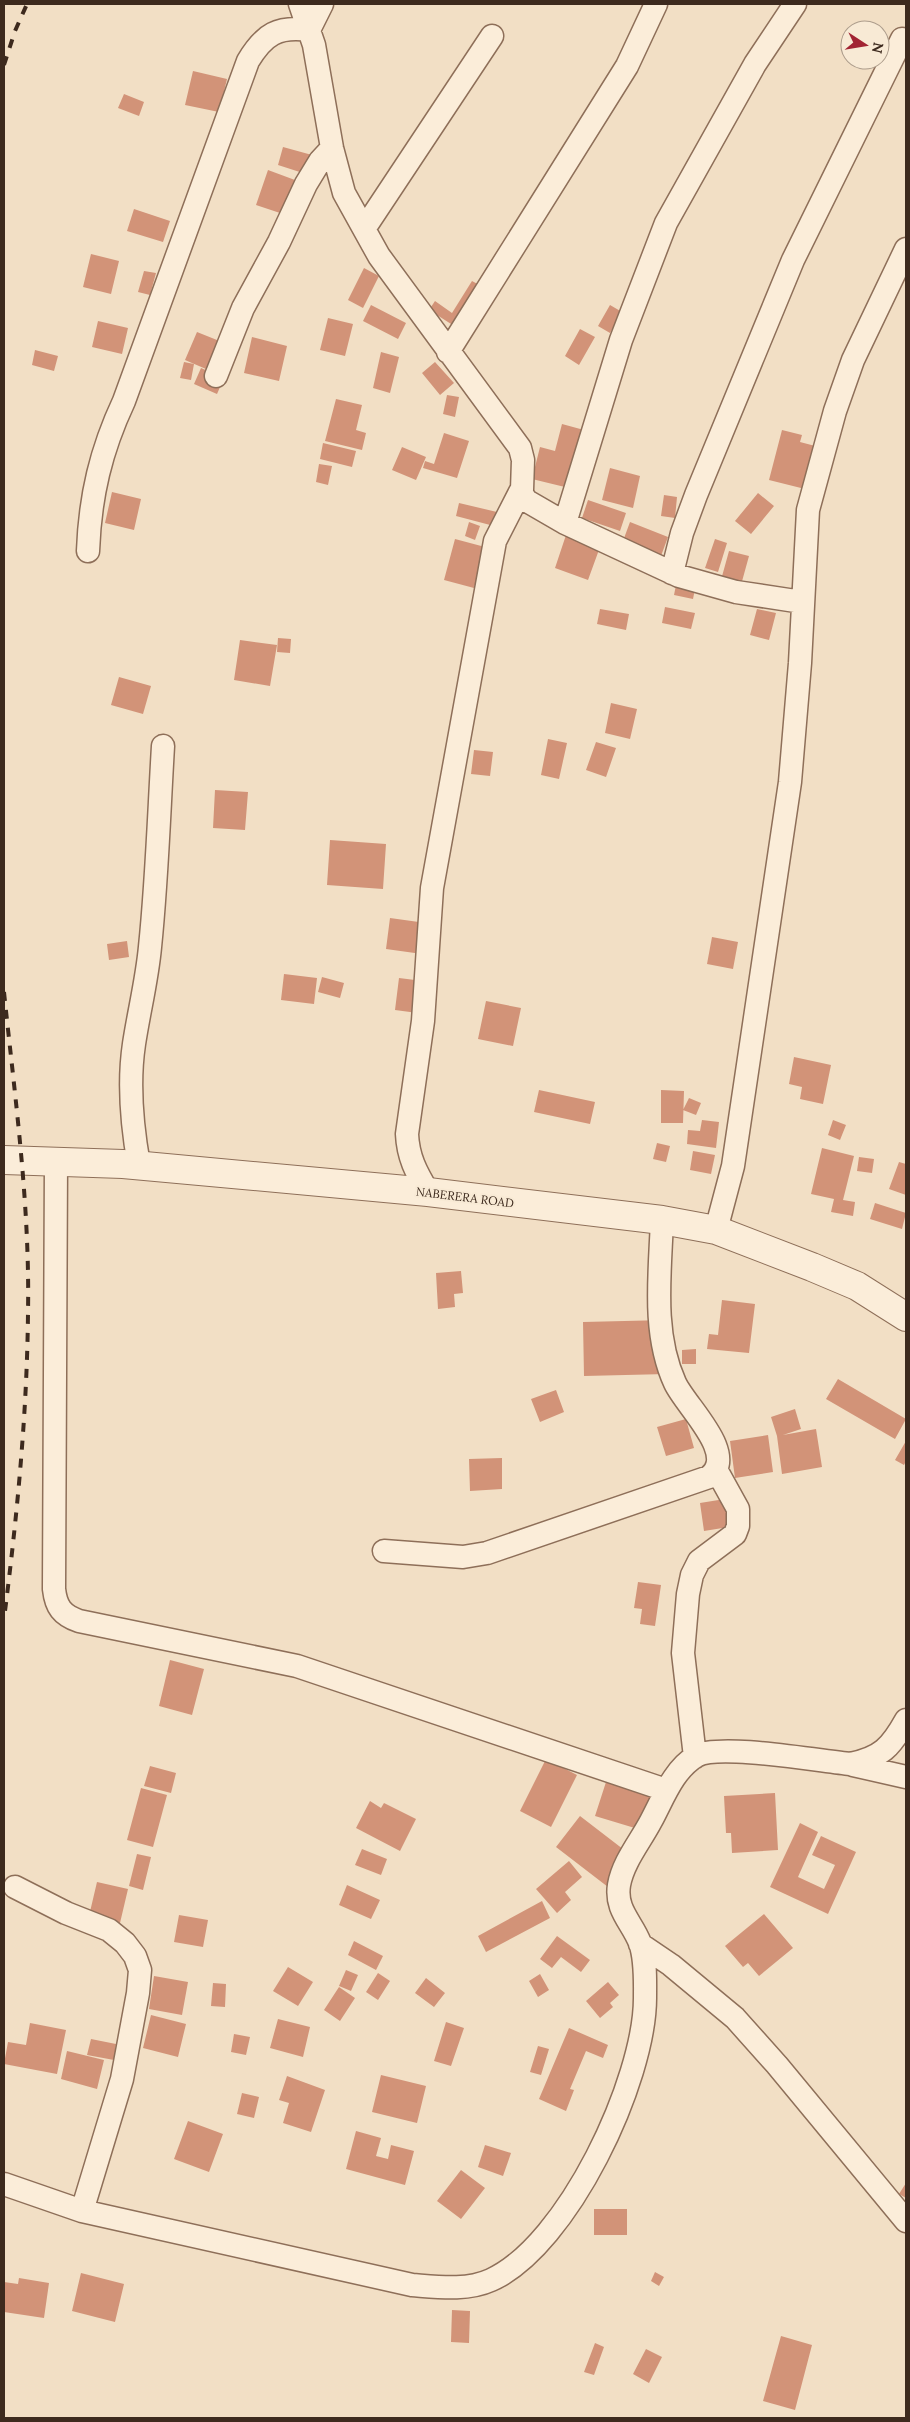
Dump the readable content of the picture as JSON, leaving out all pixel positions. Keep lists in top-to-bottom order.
{
  "streets": {
    "street": ["NABERERA ROAD"]
  },
  "north": "right"
}
